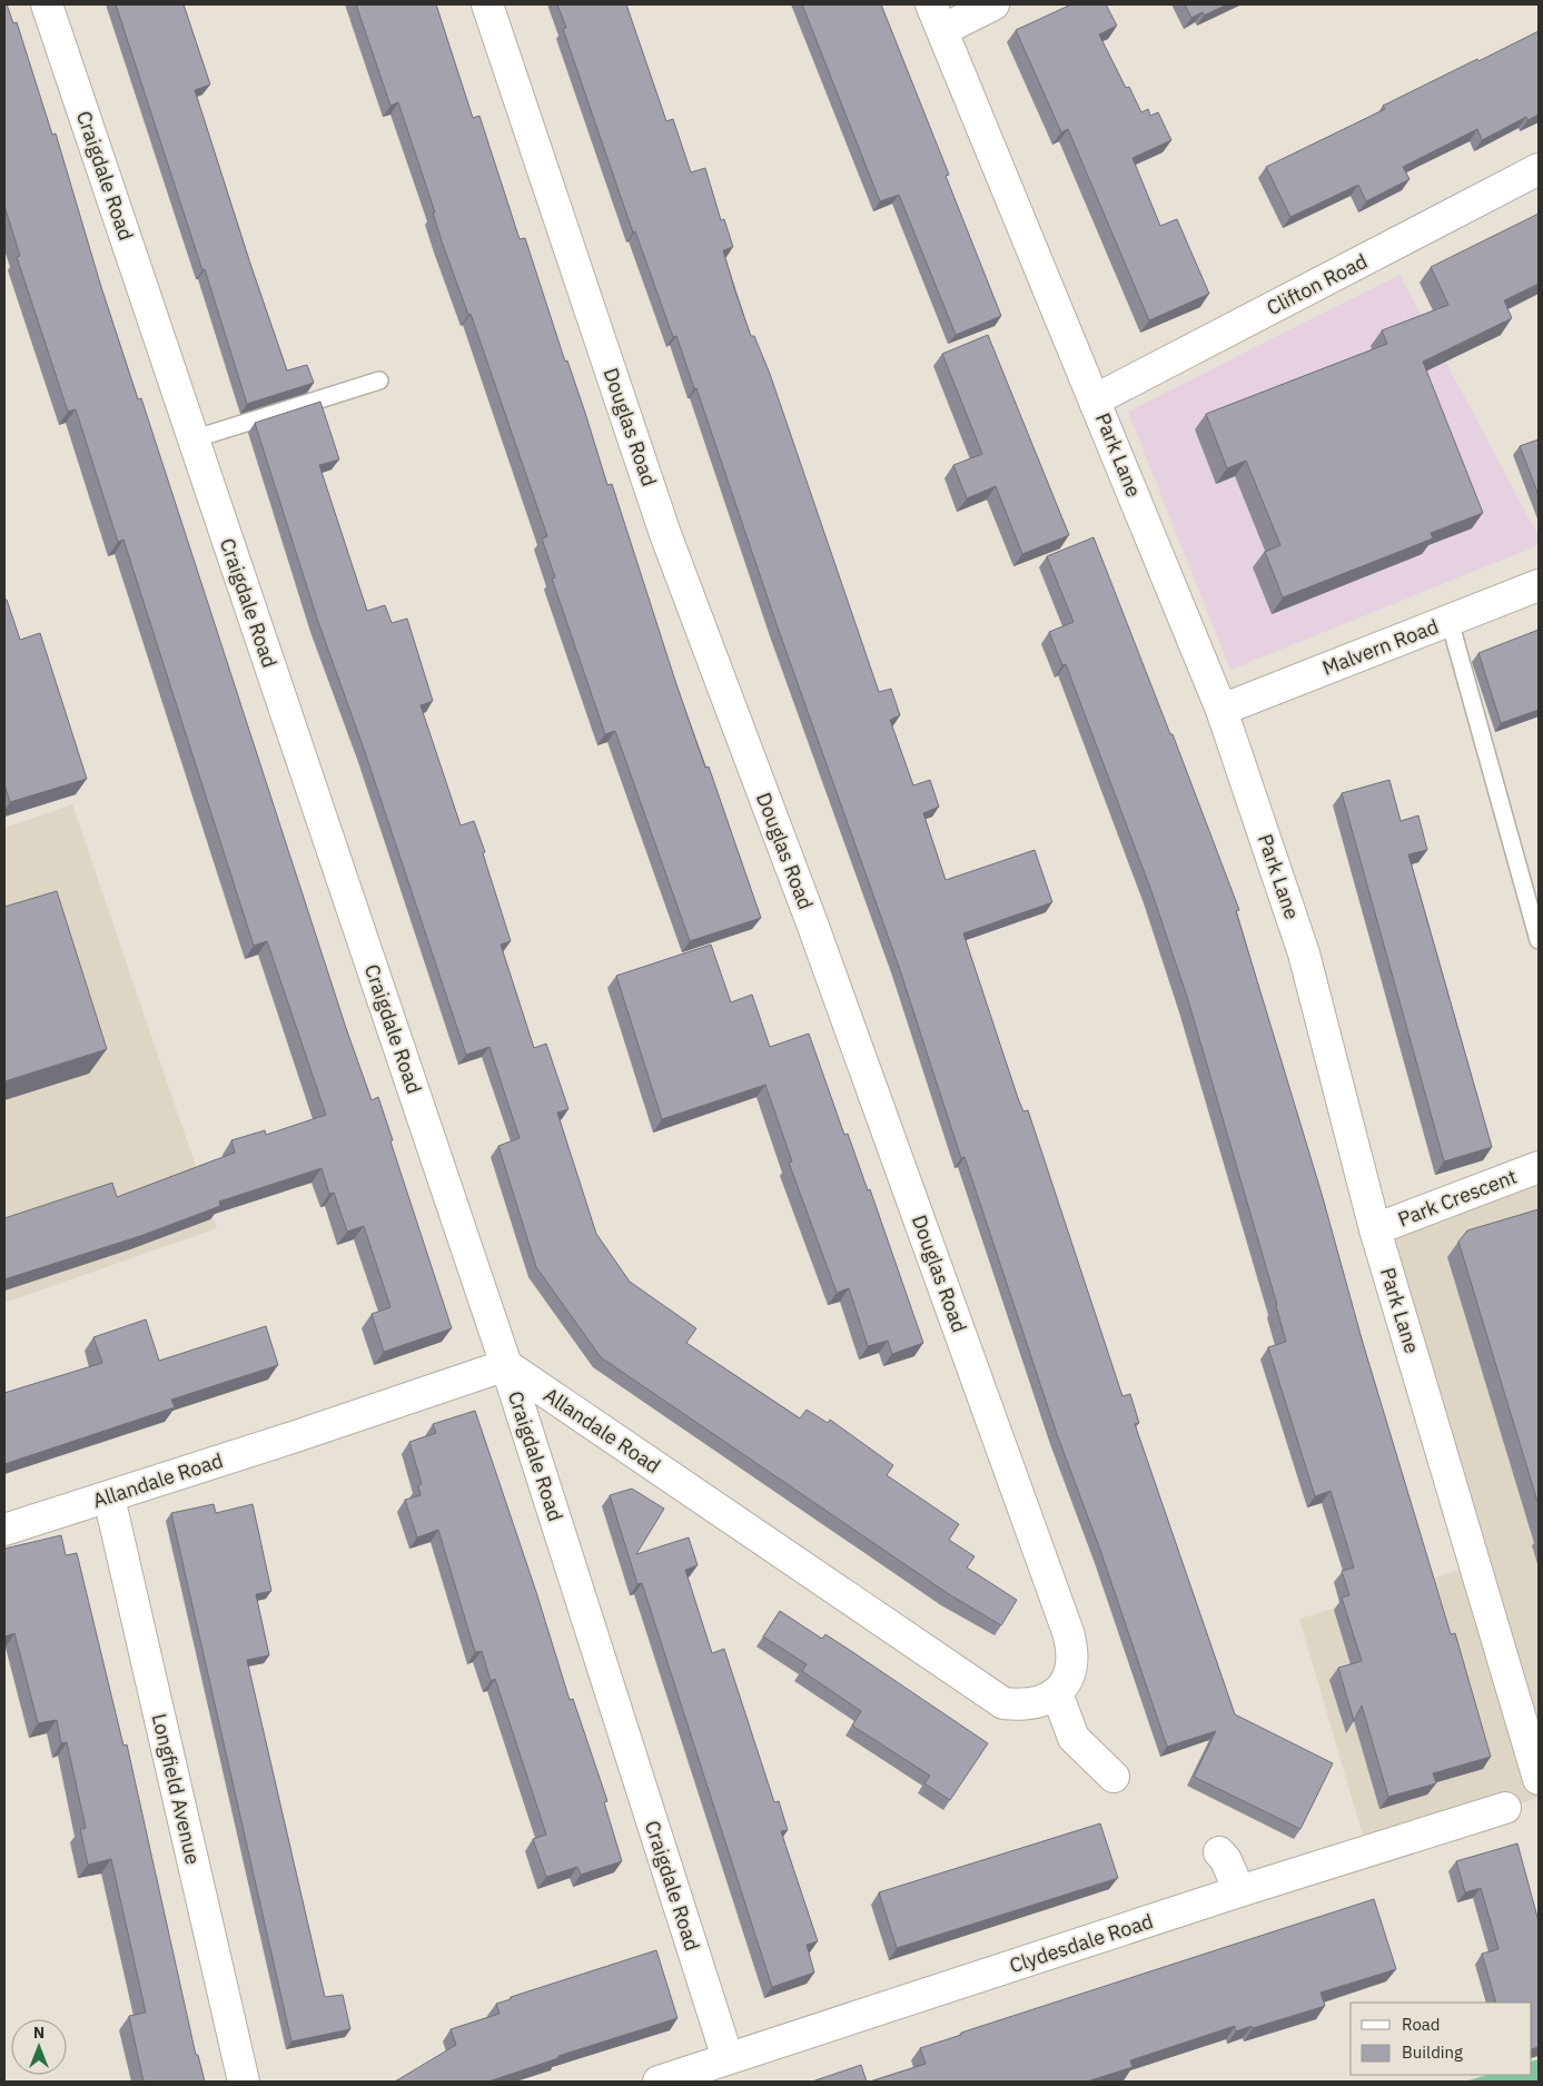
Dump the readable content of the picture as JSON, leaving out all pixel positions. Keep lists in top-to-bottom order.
{
  "streets": {
    "street": [
      "Craigdale Road",
      "Clifton Road",
      "Douglas Road",
      "Park Lane",
      "Malvern Road",
      "Park Crescent",
      "Allandale Road",
      "Longfield Avenue",
      "Clydesdale Road"
    ]
  },
  "crossings": [
    ["Craigdale Road", "Allandale Road"],
    ["Craigdale Road", "Clydesdale Road"],
    ["Clifton Road", "Park Lane"],
    ["Douglas Road", "Allandale Road"],
    ["Park Lane", "Malvern Road"],
    ["Park Lane", "Park Crescent"],
    ["Allandale Road", "Longfield Avenue"]
  ],
  "legend": ["Road", "Building"],
  "north": "top"
}
